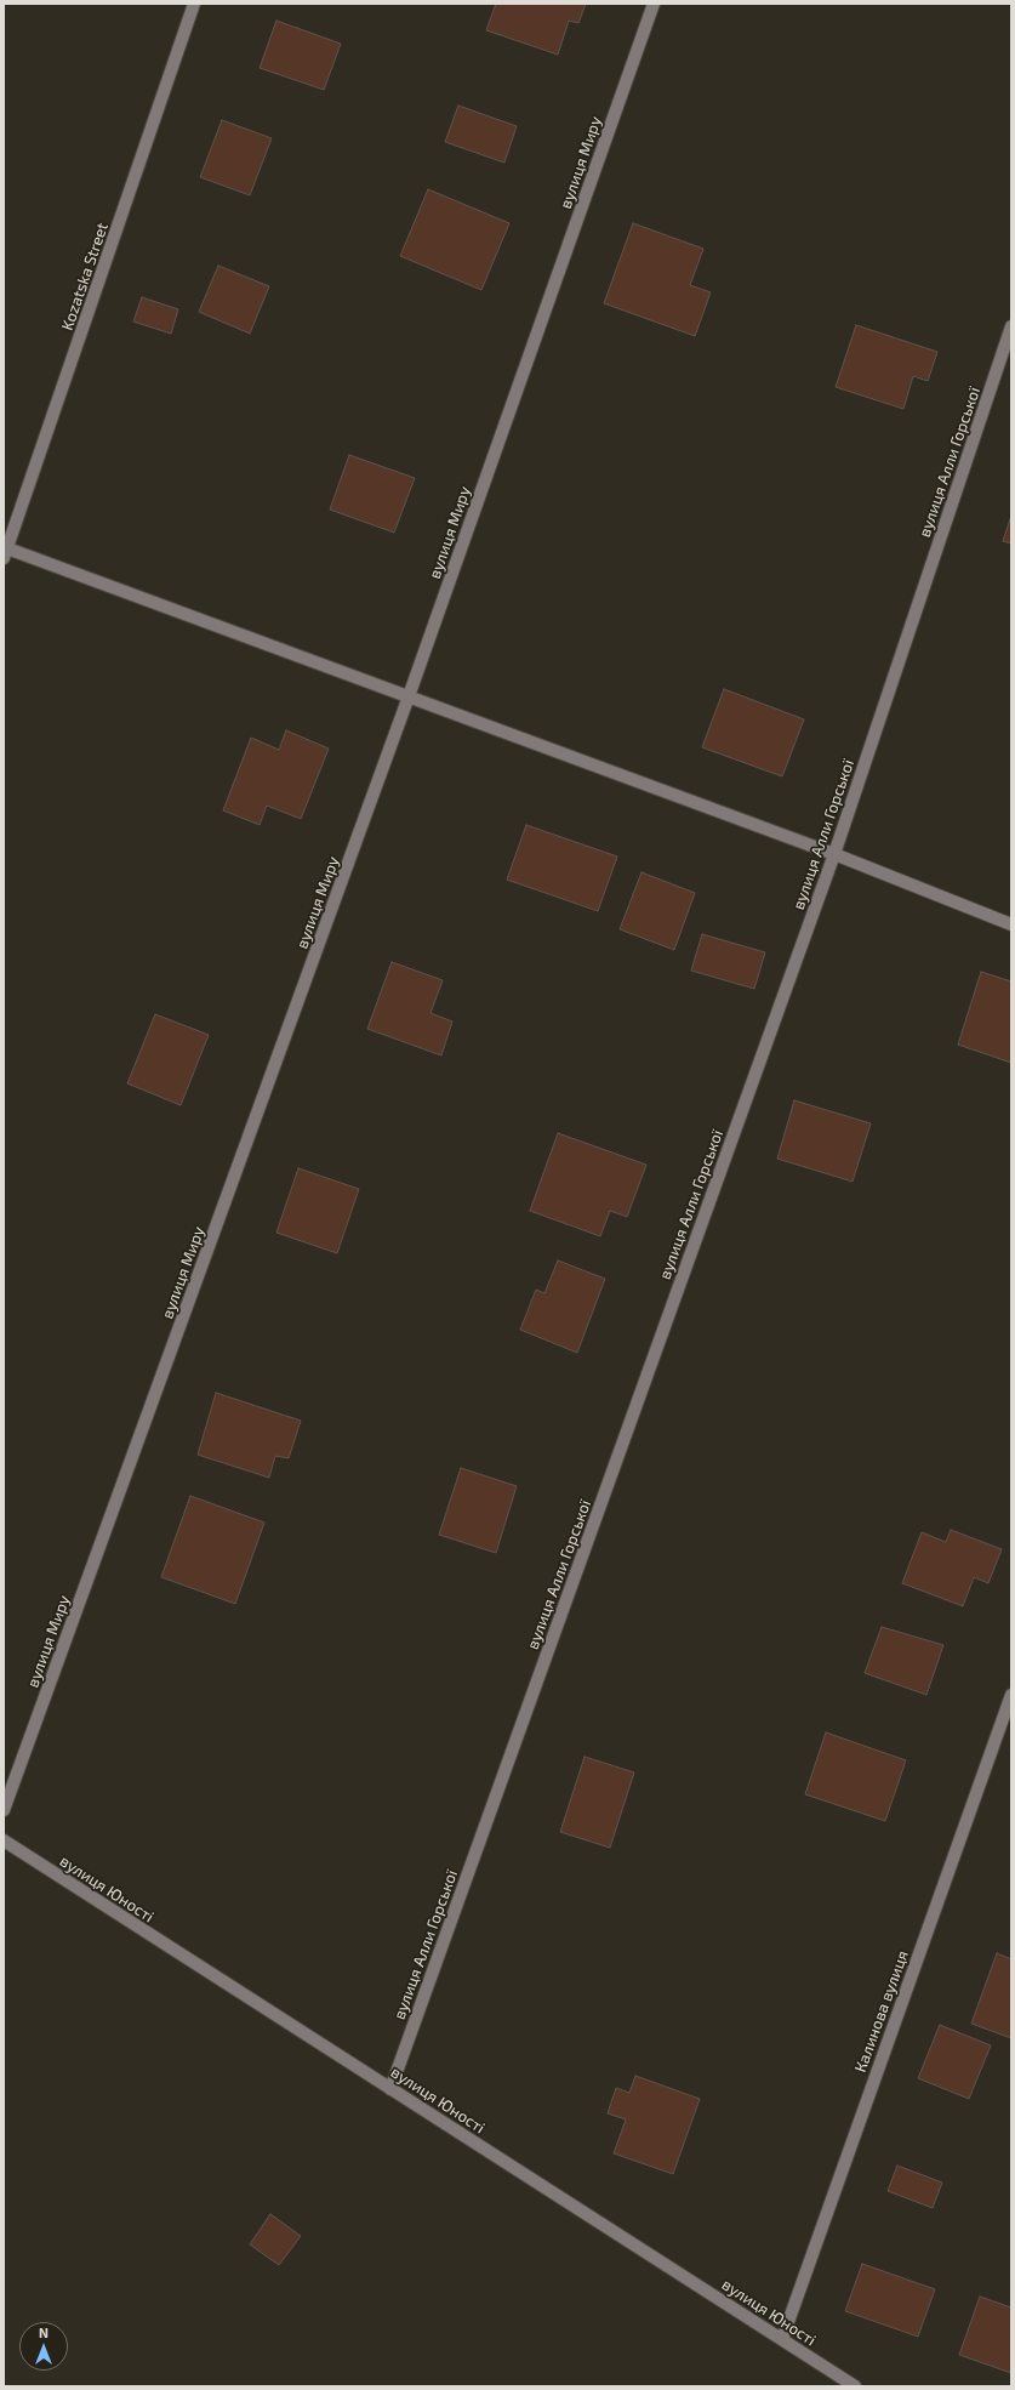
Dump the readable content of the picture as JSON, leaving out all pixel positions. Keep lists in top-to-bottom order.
{
  "streets": {
    "street": [
      "вулиця Миру",
      "Kozatska Street",
      "вулиця Алли Горської",
      "вулиця Юності",
      "Калинова вулиця"
    ]
  },
  "crossings": [
    ["вулиця Алли Горської", "вулиця Юності"],
    ["вулиця Юності", "Калинова вулиця"]
  ],
  "north": "top"
}
